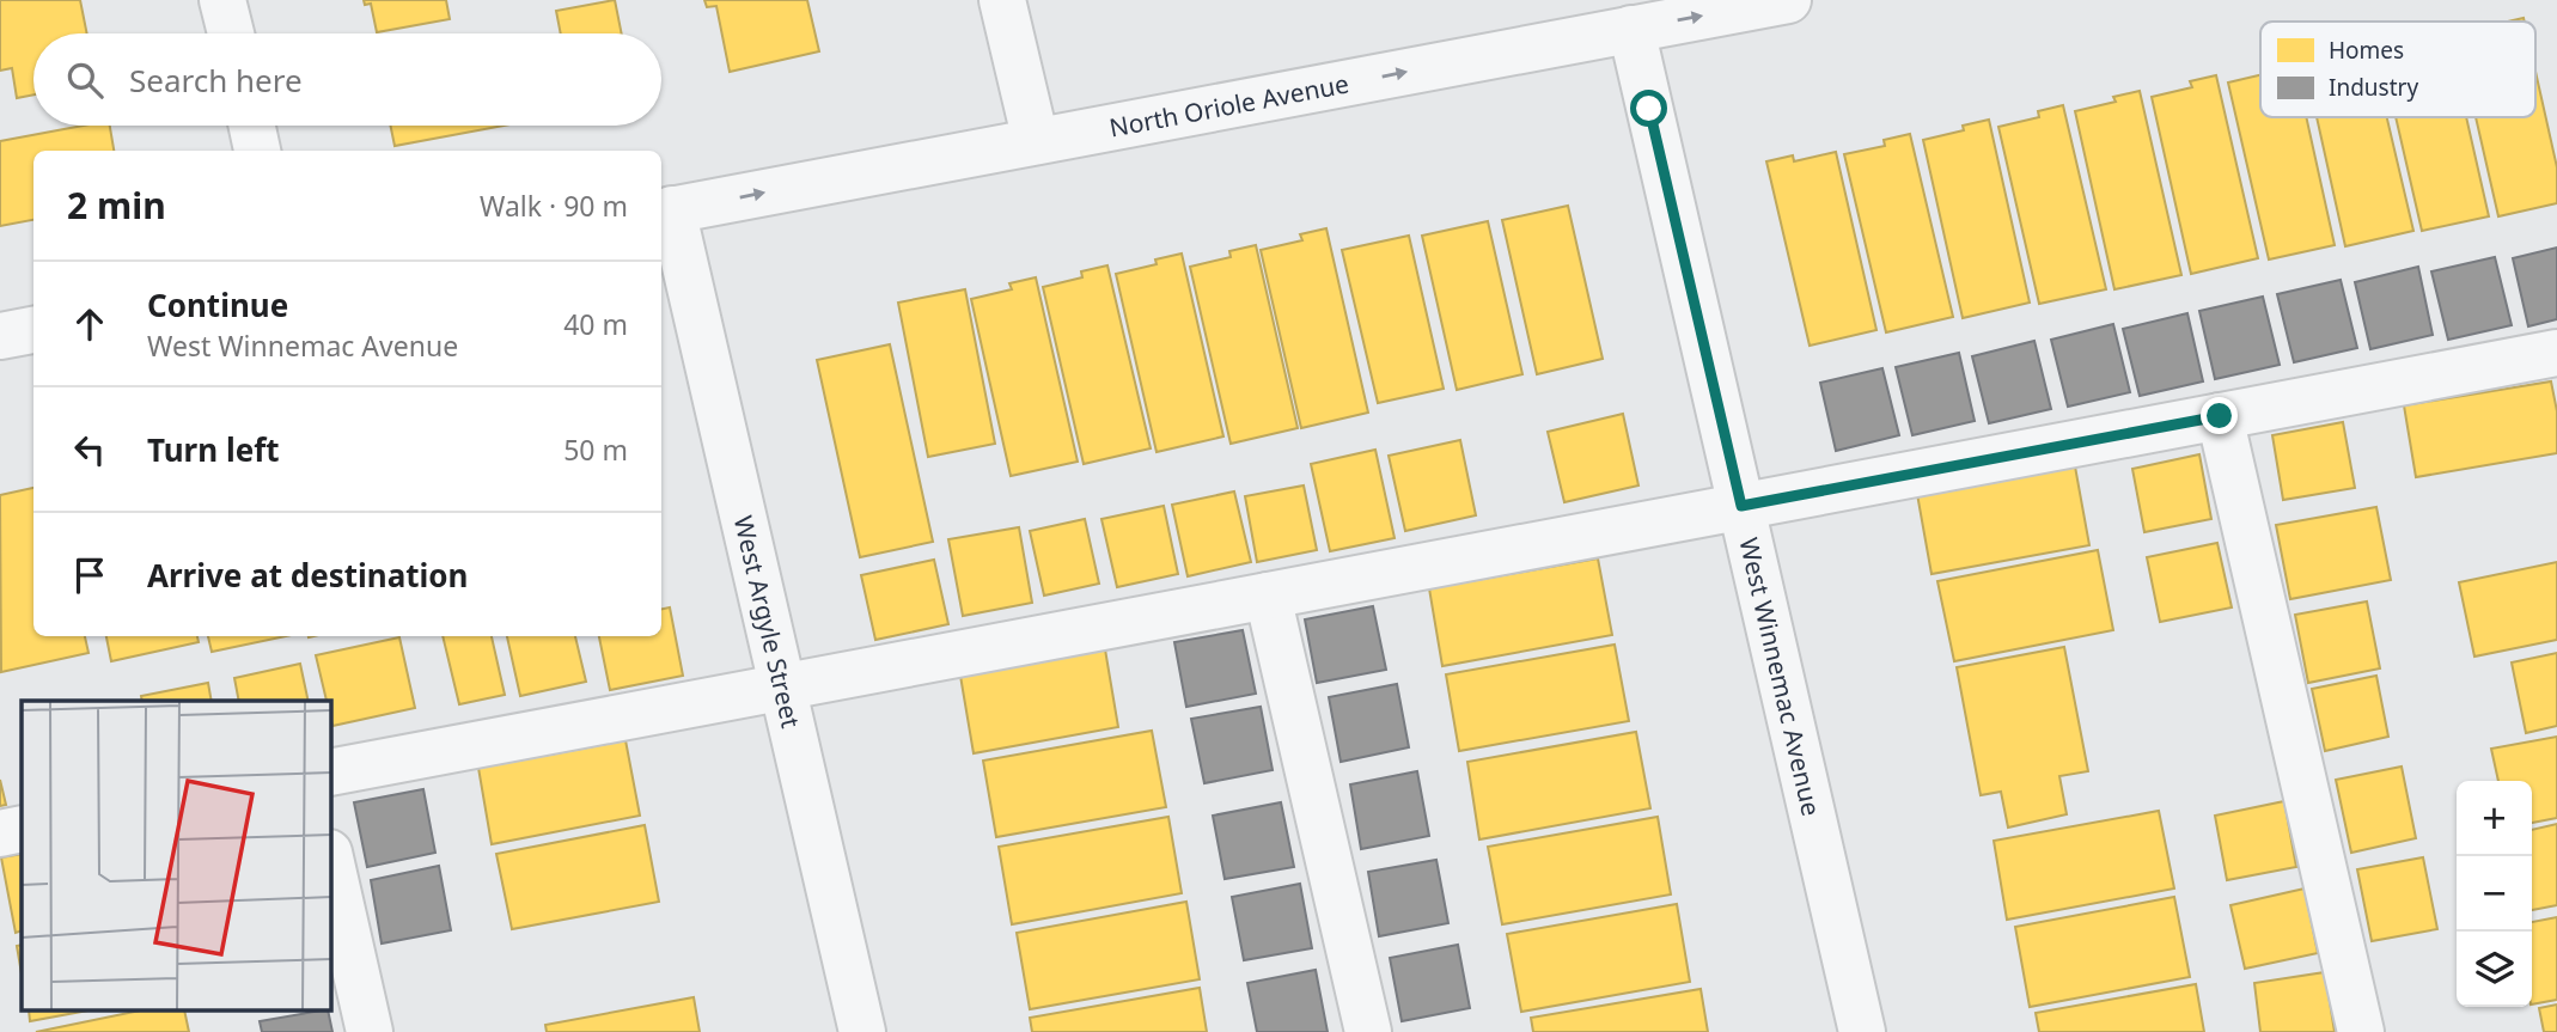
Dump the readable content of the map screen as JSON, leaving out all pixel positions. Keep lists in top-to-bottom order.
{
  "streets": {
    "street": ["North Oriole Avenue", "West Argyle Street", "West Winnemac Avenue"]
  },
  "crossings": [
    ["North Oriole Avenue", "West Argyle Street"],
    ["North Oriole Avenue", "West Winnemac Avenue"]
  ],
  "one_way": ["North Oriole Avenue"],
  "legend": ["Homes", "Industry"],
  "page": {
    "search": "Search here",
    "heading": ["2 min", "Walk · 90 m"],
    "list": [
      ["Continue", "West Winnemac Avenue", "40 m"],
      ["Turn left", "50 m"],
      "Arrive at destination"
    ],
    "map_buttons": ["+", "−"]
  }
}
